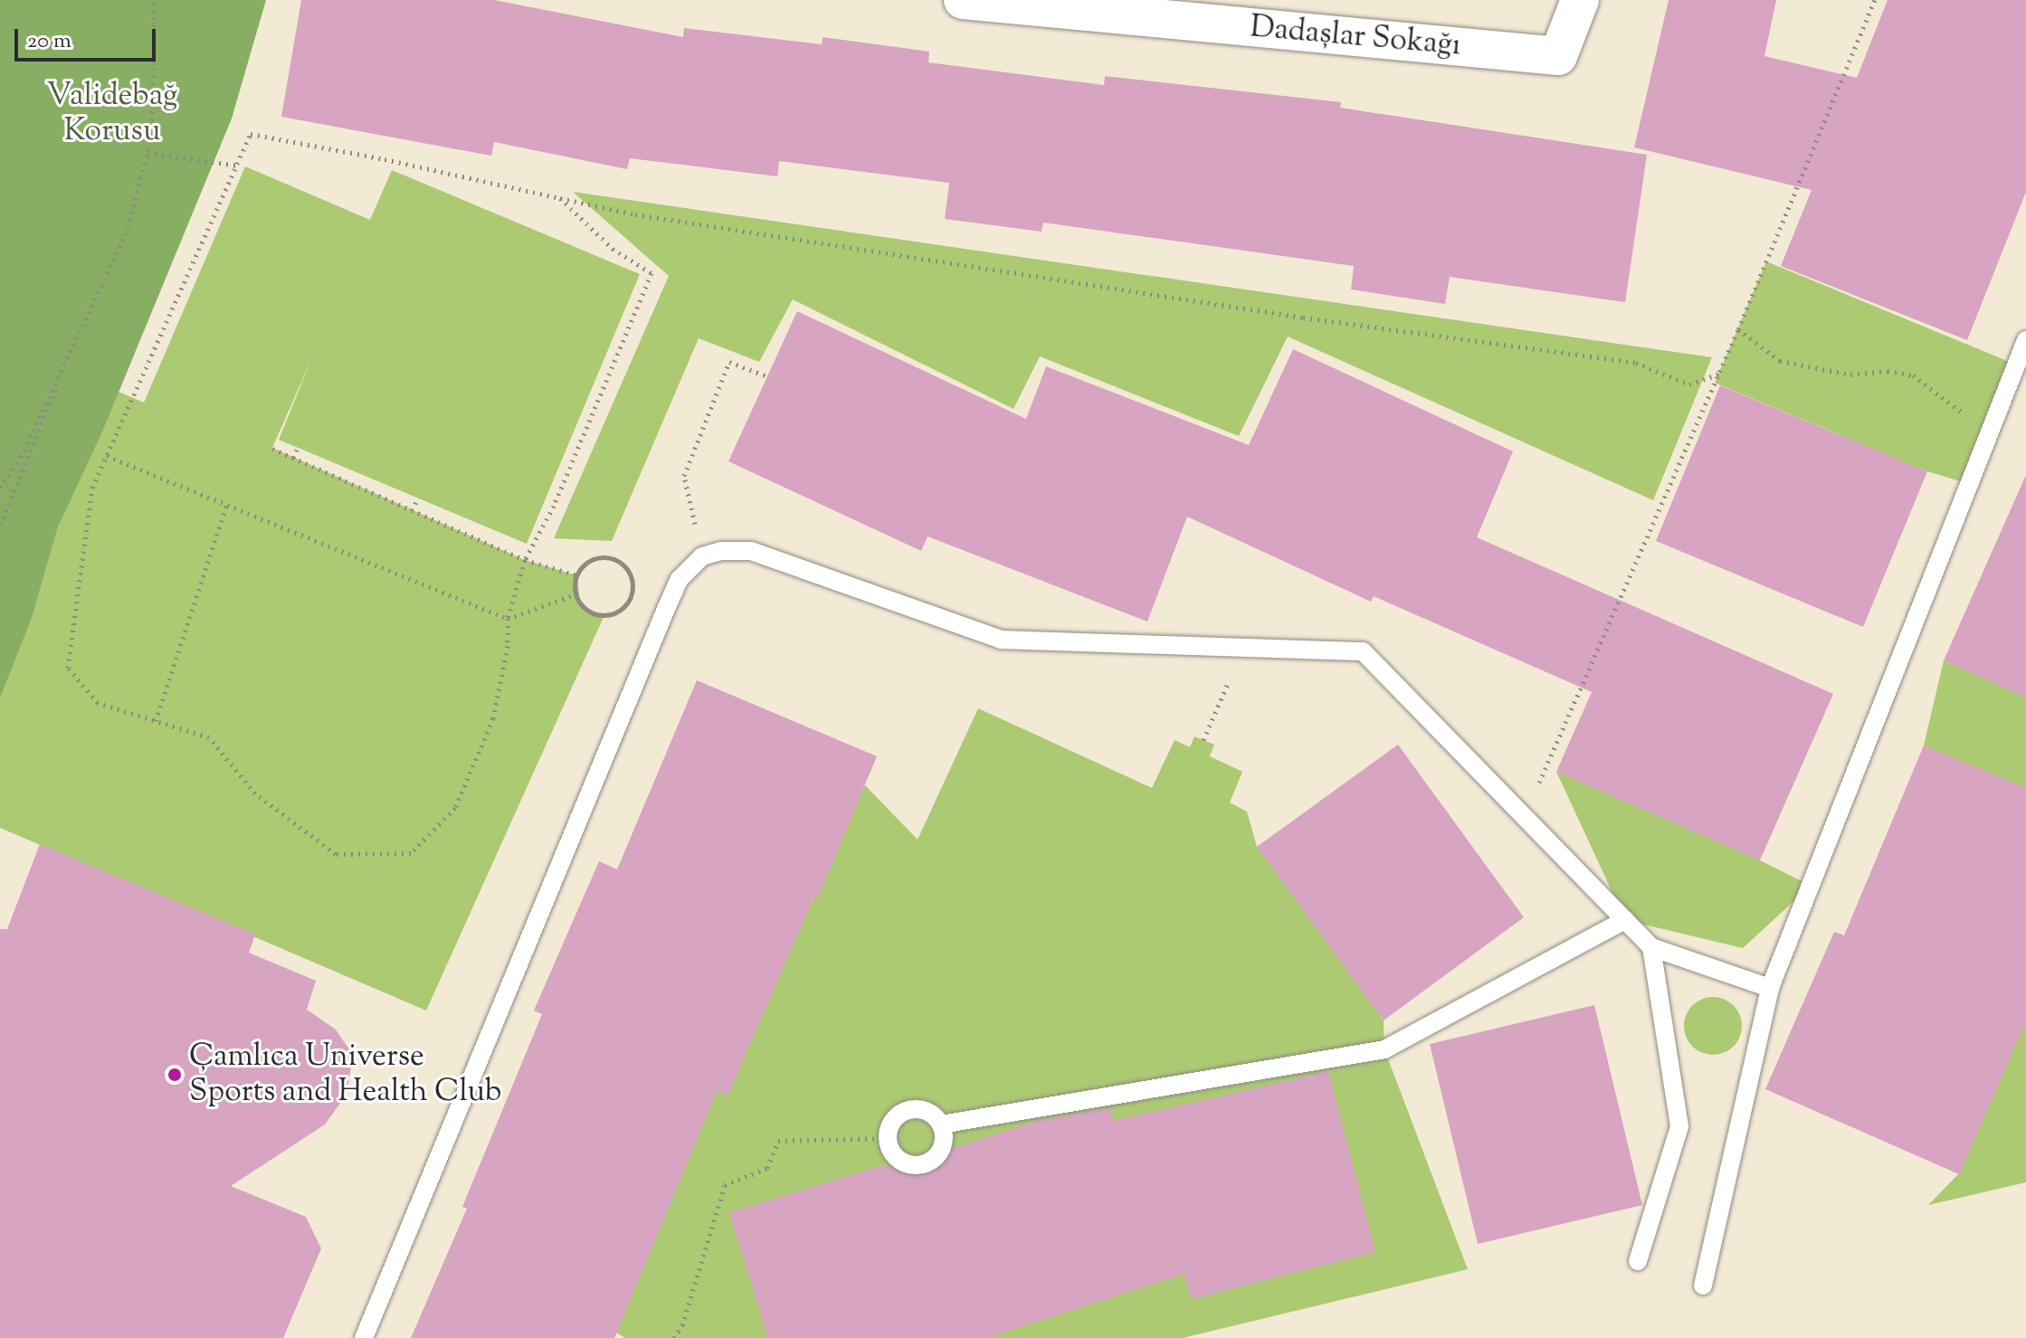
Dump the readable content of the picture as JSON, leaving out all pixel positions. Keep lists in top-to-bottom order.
{
  "streets": {
    "street": ["Dadaşlar Sokağı"]
  },
  "parks": ["Validebağ Korusu"],
  "places": ["Çamlıca Universe Sports and Health Club"],
  "scale_bar": "20 m"
}
